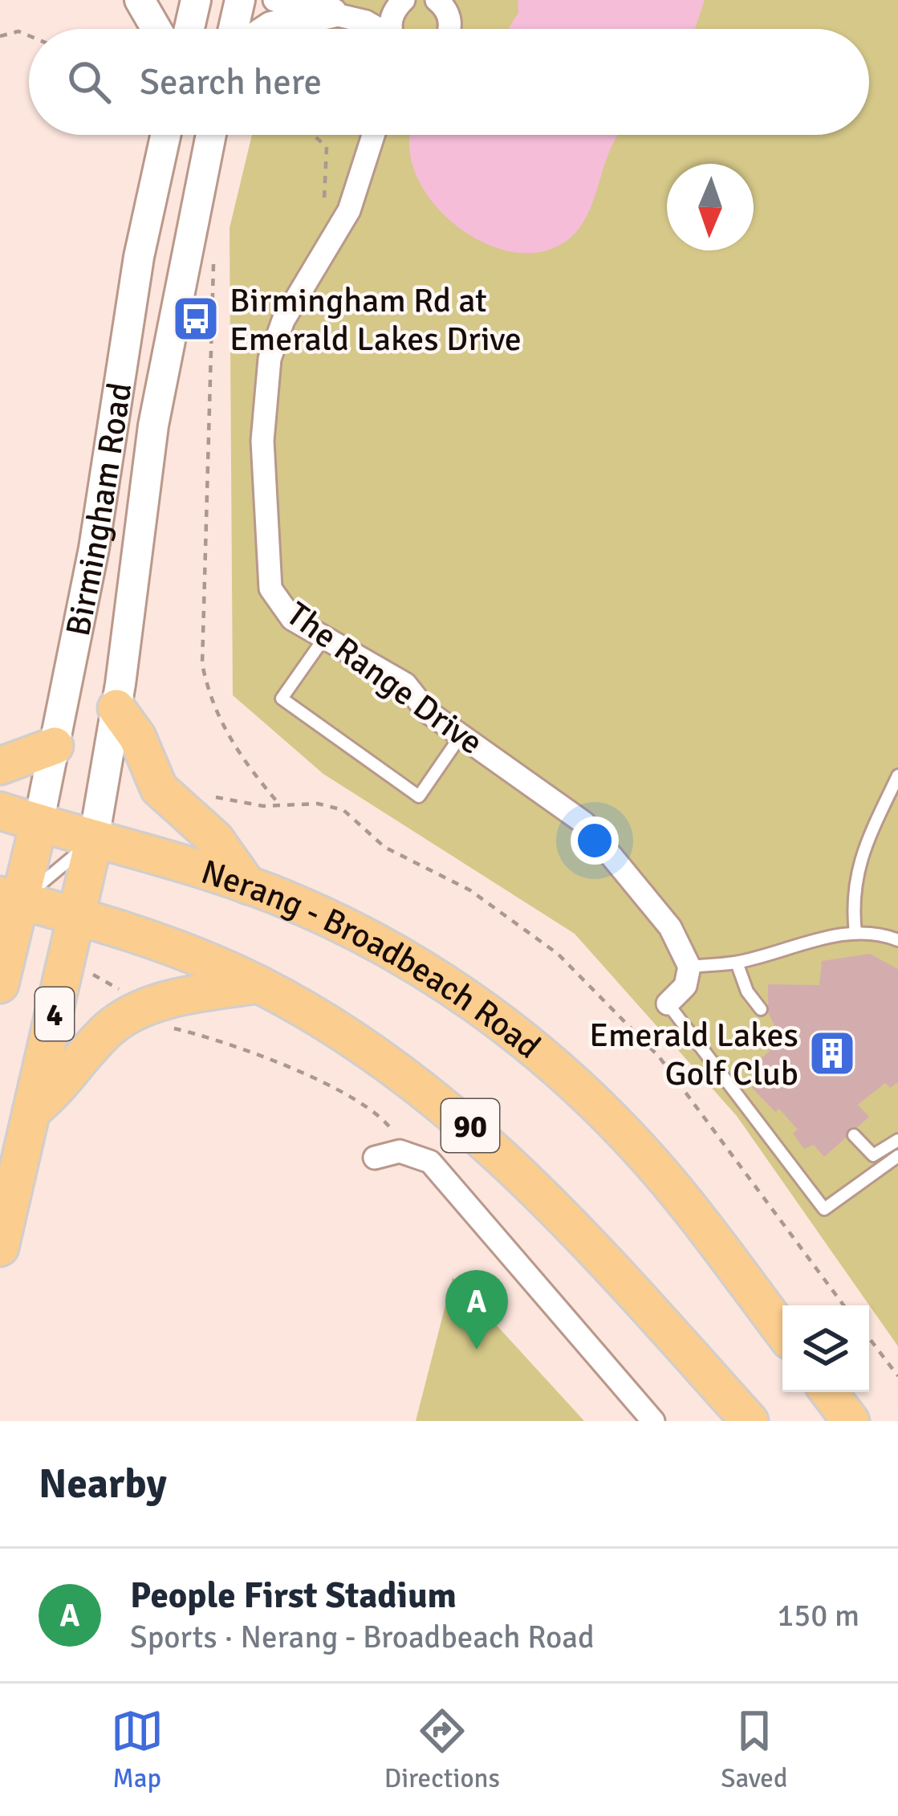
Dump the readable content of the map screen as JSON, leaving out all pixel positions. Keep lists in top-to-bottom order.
{
  "streets": {
    "main road": [
      "Birmingham Road",
      "Nerang - Broadbeach Road",
      "4",
      "90"
    ],
    "street": ["The Range Drive"]
  },
  "crossings": [
    ["Birmingham Road", "Nerang - Broadbeach Road"],
    ["Birmingham Road", "4"],
    ["Nerang - Broadbeach Road", "4"]
  ],
  "places": {
    "bus stop": ["Birmingham Rd at Emerald Lakes Drive"],
    "building": ["Emerald Lakes Golf Club"]
  },
  "north": "bottom",
  "page": {
    "search": "Search here",
    "pins": "A",
    "heading": "Nearby",
    "list": [
      {
        "mark": "A",
        "name": "People First Stadium",
        "note": "Sports · Nerang - Broadbeach Road",
        "value": "150 m"
      }
    ],
    "nav": ["Map", "Directions", "Saved"]
  }
}
